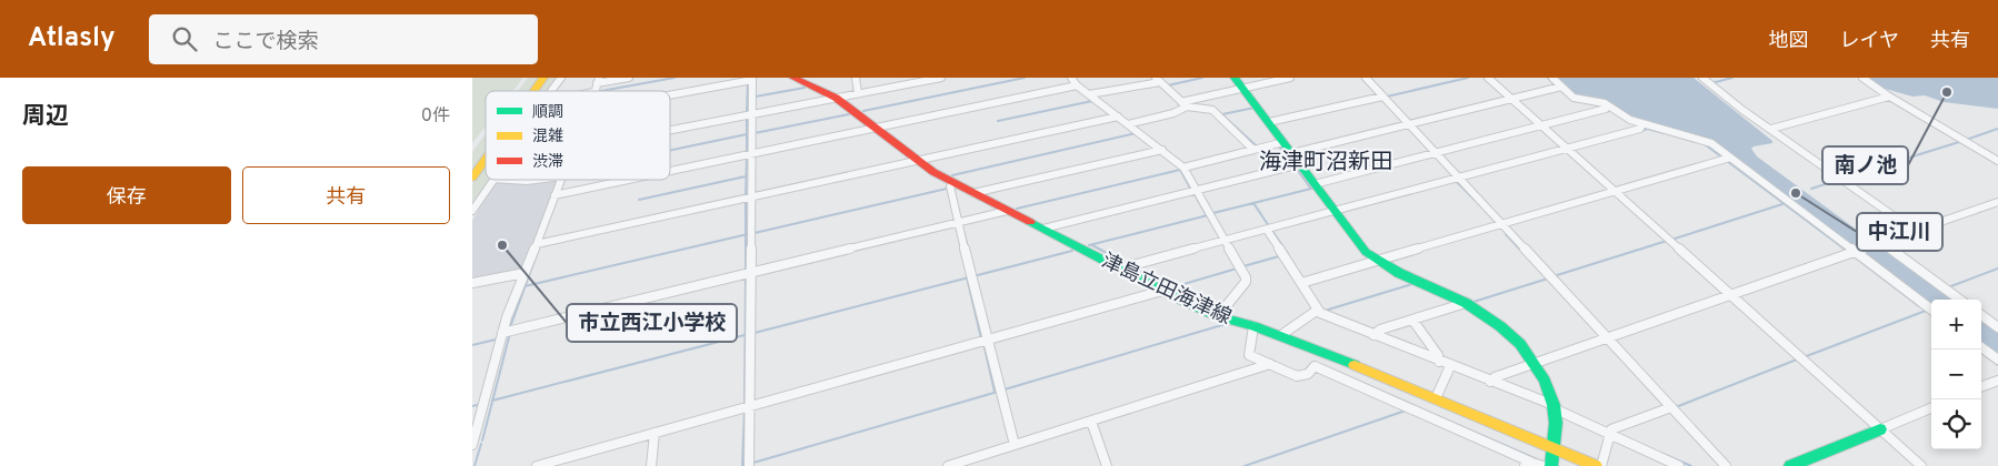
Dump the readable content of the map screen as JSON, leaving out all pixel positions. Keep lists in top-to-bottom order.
{
  "streets": {
    "main road": ["津島立田海津線"]
  },
  "districts": ["海津町沼新田"],
  "places": ["南ノ池", "中江川", "市立西江小学校"],
  "legend": ["順調", "混雑", "渋滞"],
  "page": {
    "header": "Atlasly",
    "search": "ここで検索",
    "nav": ["地図", "レイヤ", "共有"],
    "heading": ["周辺", "0件"],
    "buttons": ["保存", "共有"],
    "map_buttons": ["+", "−"]
  }
}
